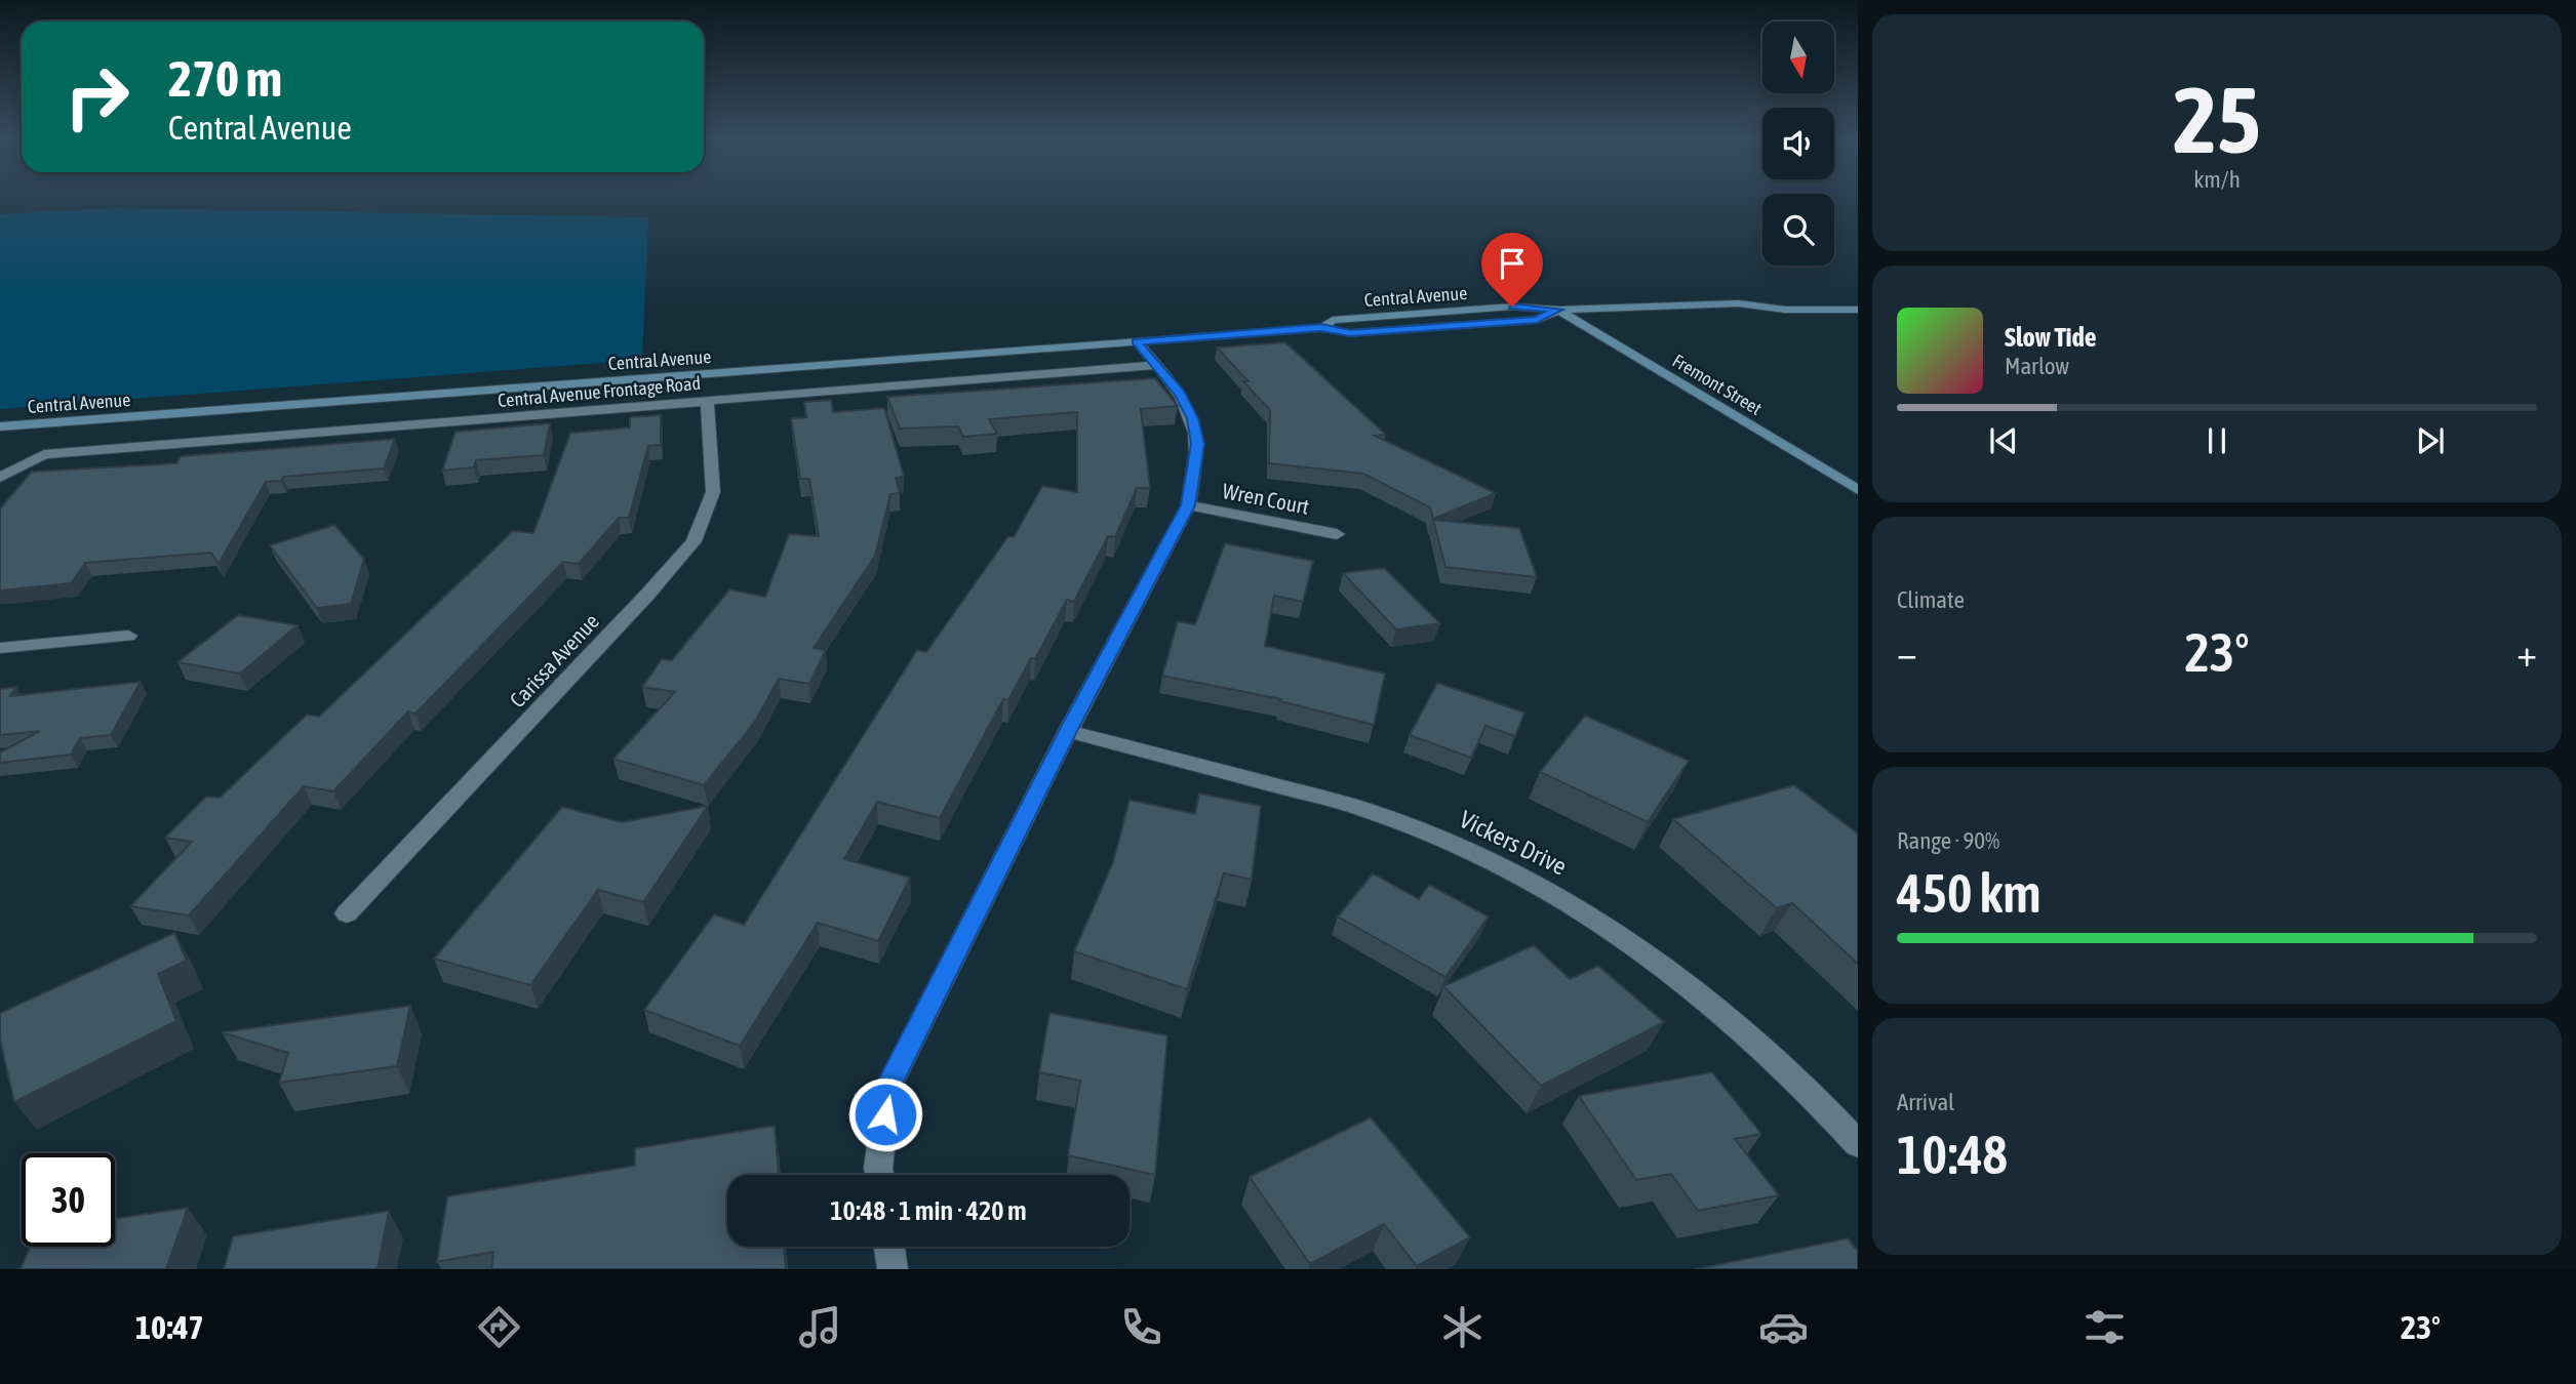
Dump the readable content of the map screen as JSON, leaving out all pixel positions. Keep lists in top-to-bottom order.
{
  "streets": {
    "main road": ["Central Avenue", "Fremont Street"],
    "street": [
      "Central Avenue Frontage Road",
      "Wren Court",
      "Carissa Avenue",
      "Vickers Drive"
    ]
  },
  "crossings": [
    ["Central Avenue", "Fremont Street"],
    ["Central Avenue Frontage Road", "Carissa Avenue"]
  ],
  "north": "bottom",
  "page": {
    "tile": [
      ["25", "km/h"],
      "Climate",
      ["Range · 90%", "450 km"],
      ["Arrival", "10:48"]
    ],
    "turn": ["270 m", "Central Avenue"],
    "song": ["Slow Tide", "Marlow"],
    "heat": ["−", "23°", "+"],
    "limit": "30",
    "trip": "10:48 · 1 min · 420 m",
    "tabs": ["10:47", "23°"]
  }
}
